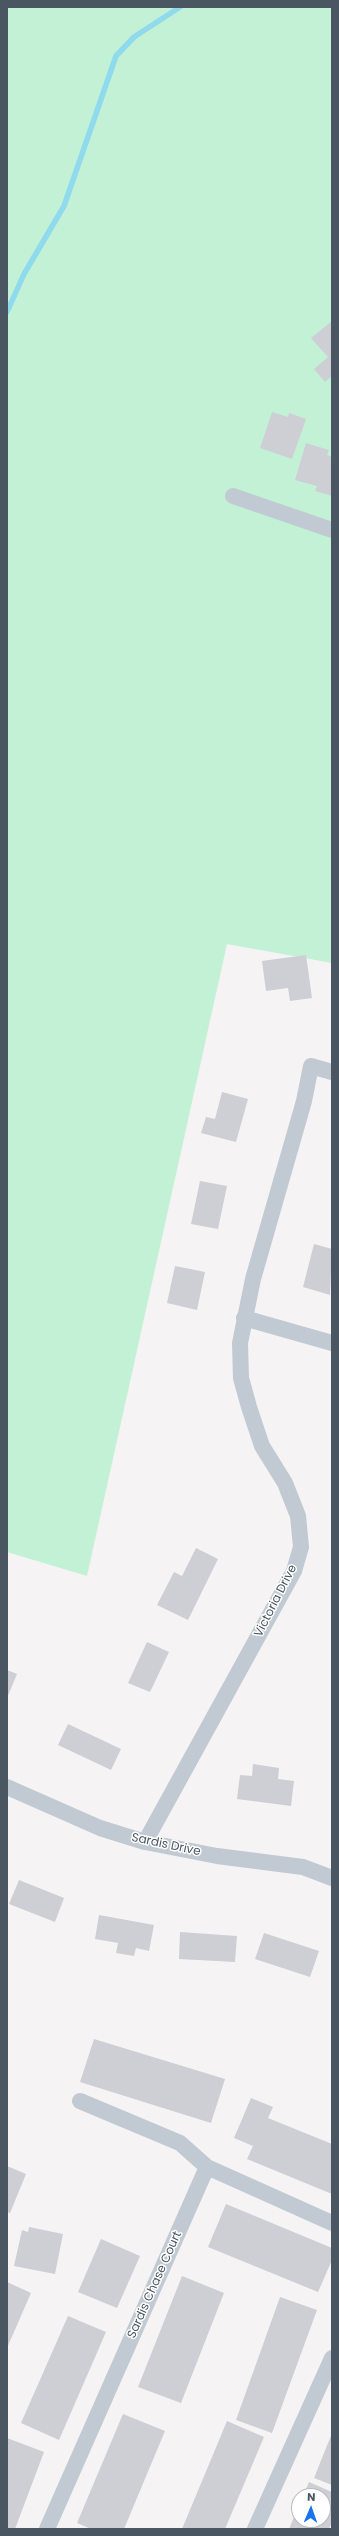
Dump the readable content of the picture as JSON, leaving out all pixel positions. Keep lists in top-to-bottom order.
{
  "streets": {
    "street": ["Victoria Drive", "Sardis Drive", "Sardis Chase Court"]
  },
  "crossings": [
    ["Victoria Drive", "Sardis Drive"]
  ],
  "north": "top"
}
